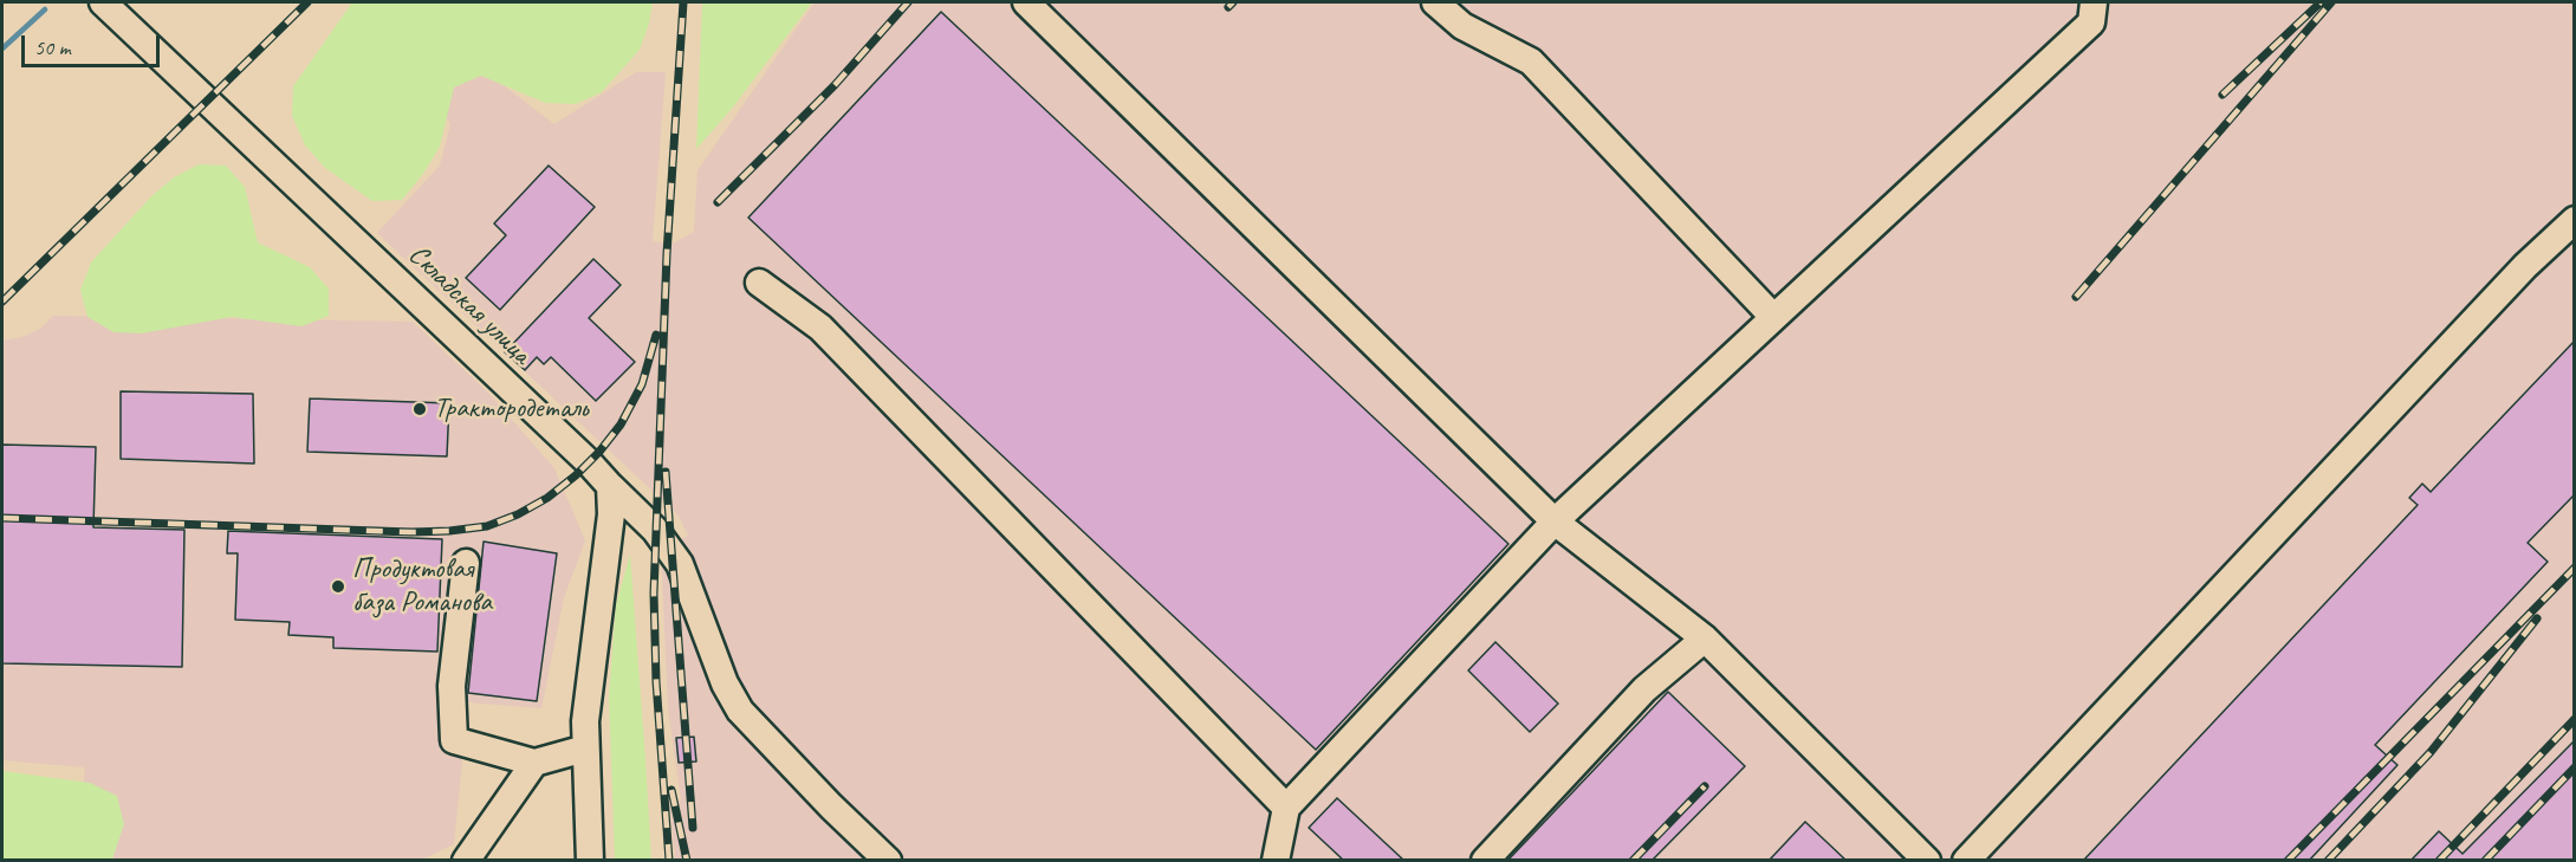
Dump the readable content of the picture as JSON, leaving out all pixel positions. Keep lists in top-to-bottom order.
{
  "streets": {
    "street": ["Складская улица"]
  },
  "places": ["Трактородеталь", "Продуктовая база Романова"],
  "scale_bar": "50 m"
}
